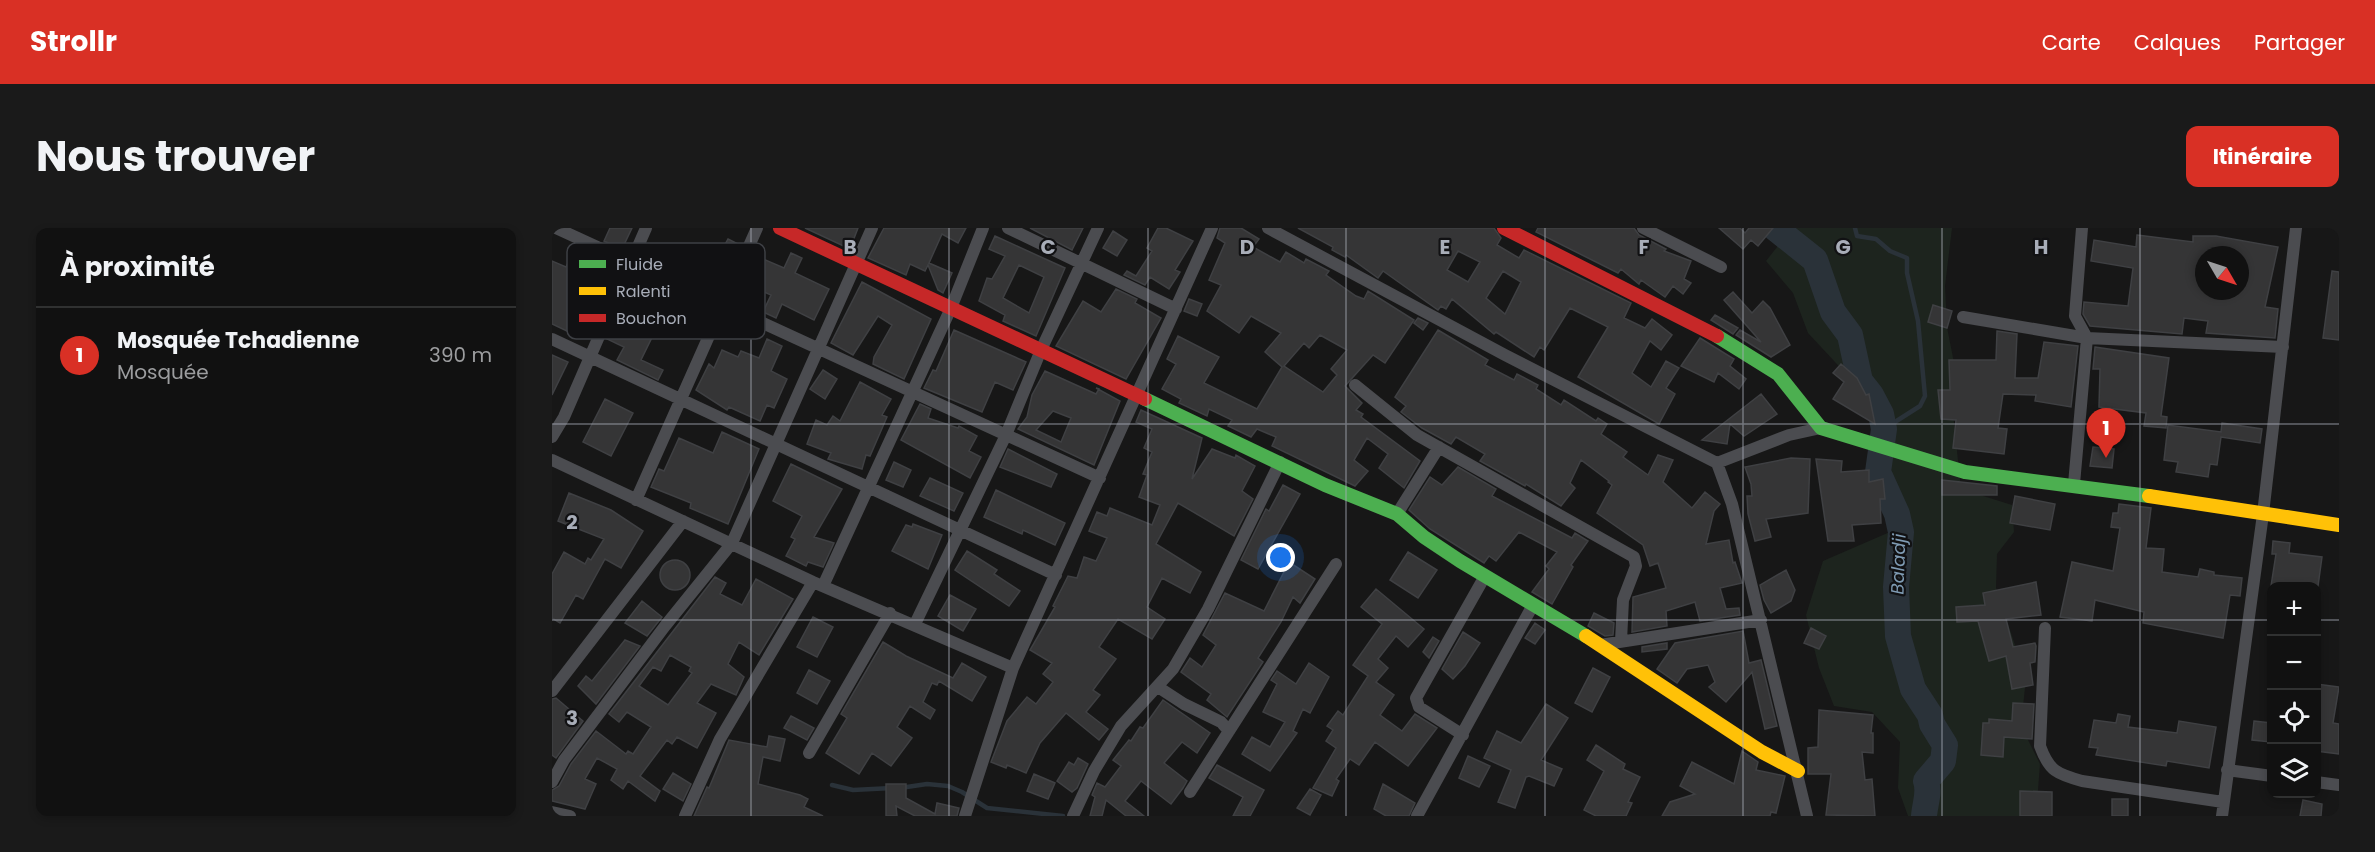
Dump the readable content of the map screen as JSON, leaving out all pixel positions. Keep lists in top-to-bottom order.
{
  "water": ["Baladji"],
  "legend": ["Fluide", "Ralenti", "Bouchon"],
  "north": "bottom right",
  "page": {
    "header": "Strollr",
    "nav": ["Carte", "Calques", "Partager"],
    "title": "Nous trouver",
    "buttons": "Itinéraire",
    "heading": "À proximité",
    "list": [
      {
        "mark": "1",
        "name": "Mosquée Tchadienne",
        "note": "Mosquée",
        "value": "390 m"
      }
    ],
    "pins": "1",
    "map_buttons": ["+", "−"]
  },
  "grid": {
    "columns": [
      "B",
      "C",
      "D",
      "E",
      "F",
      "G",
      "H"
    ],
    "rows": ["2", "3"]
  }
}
